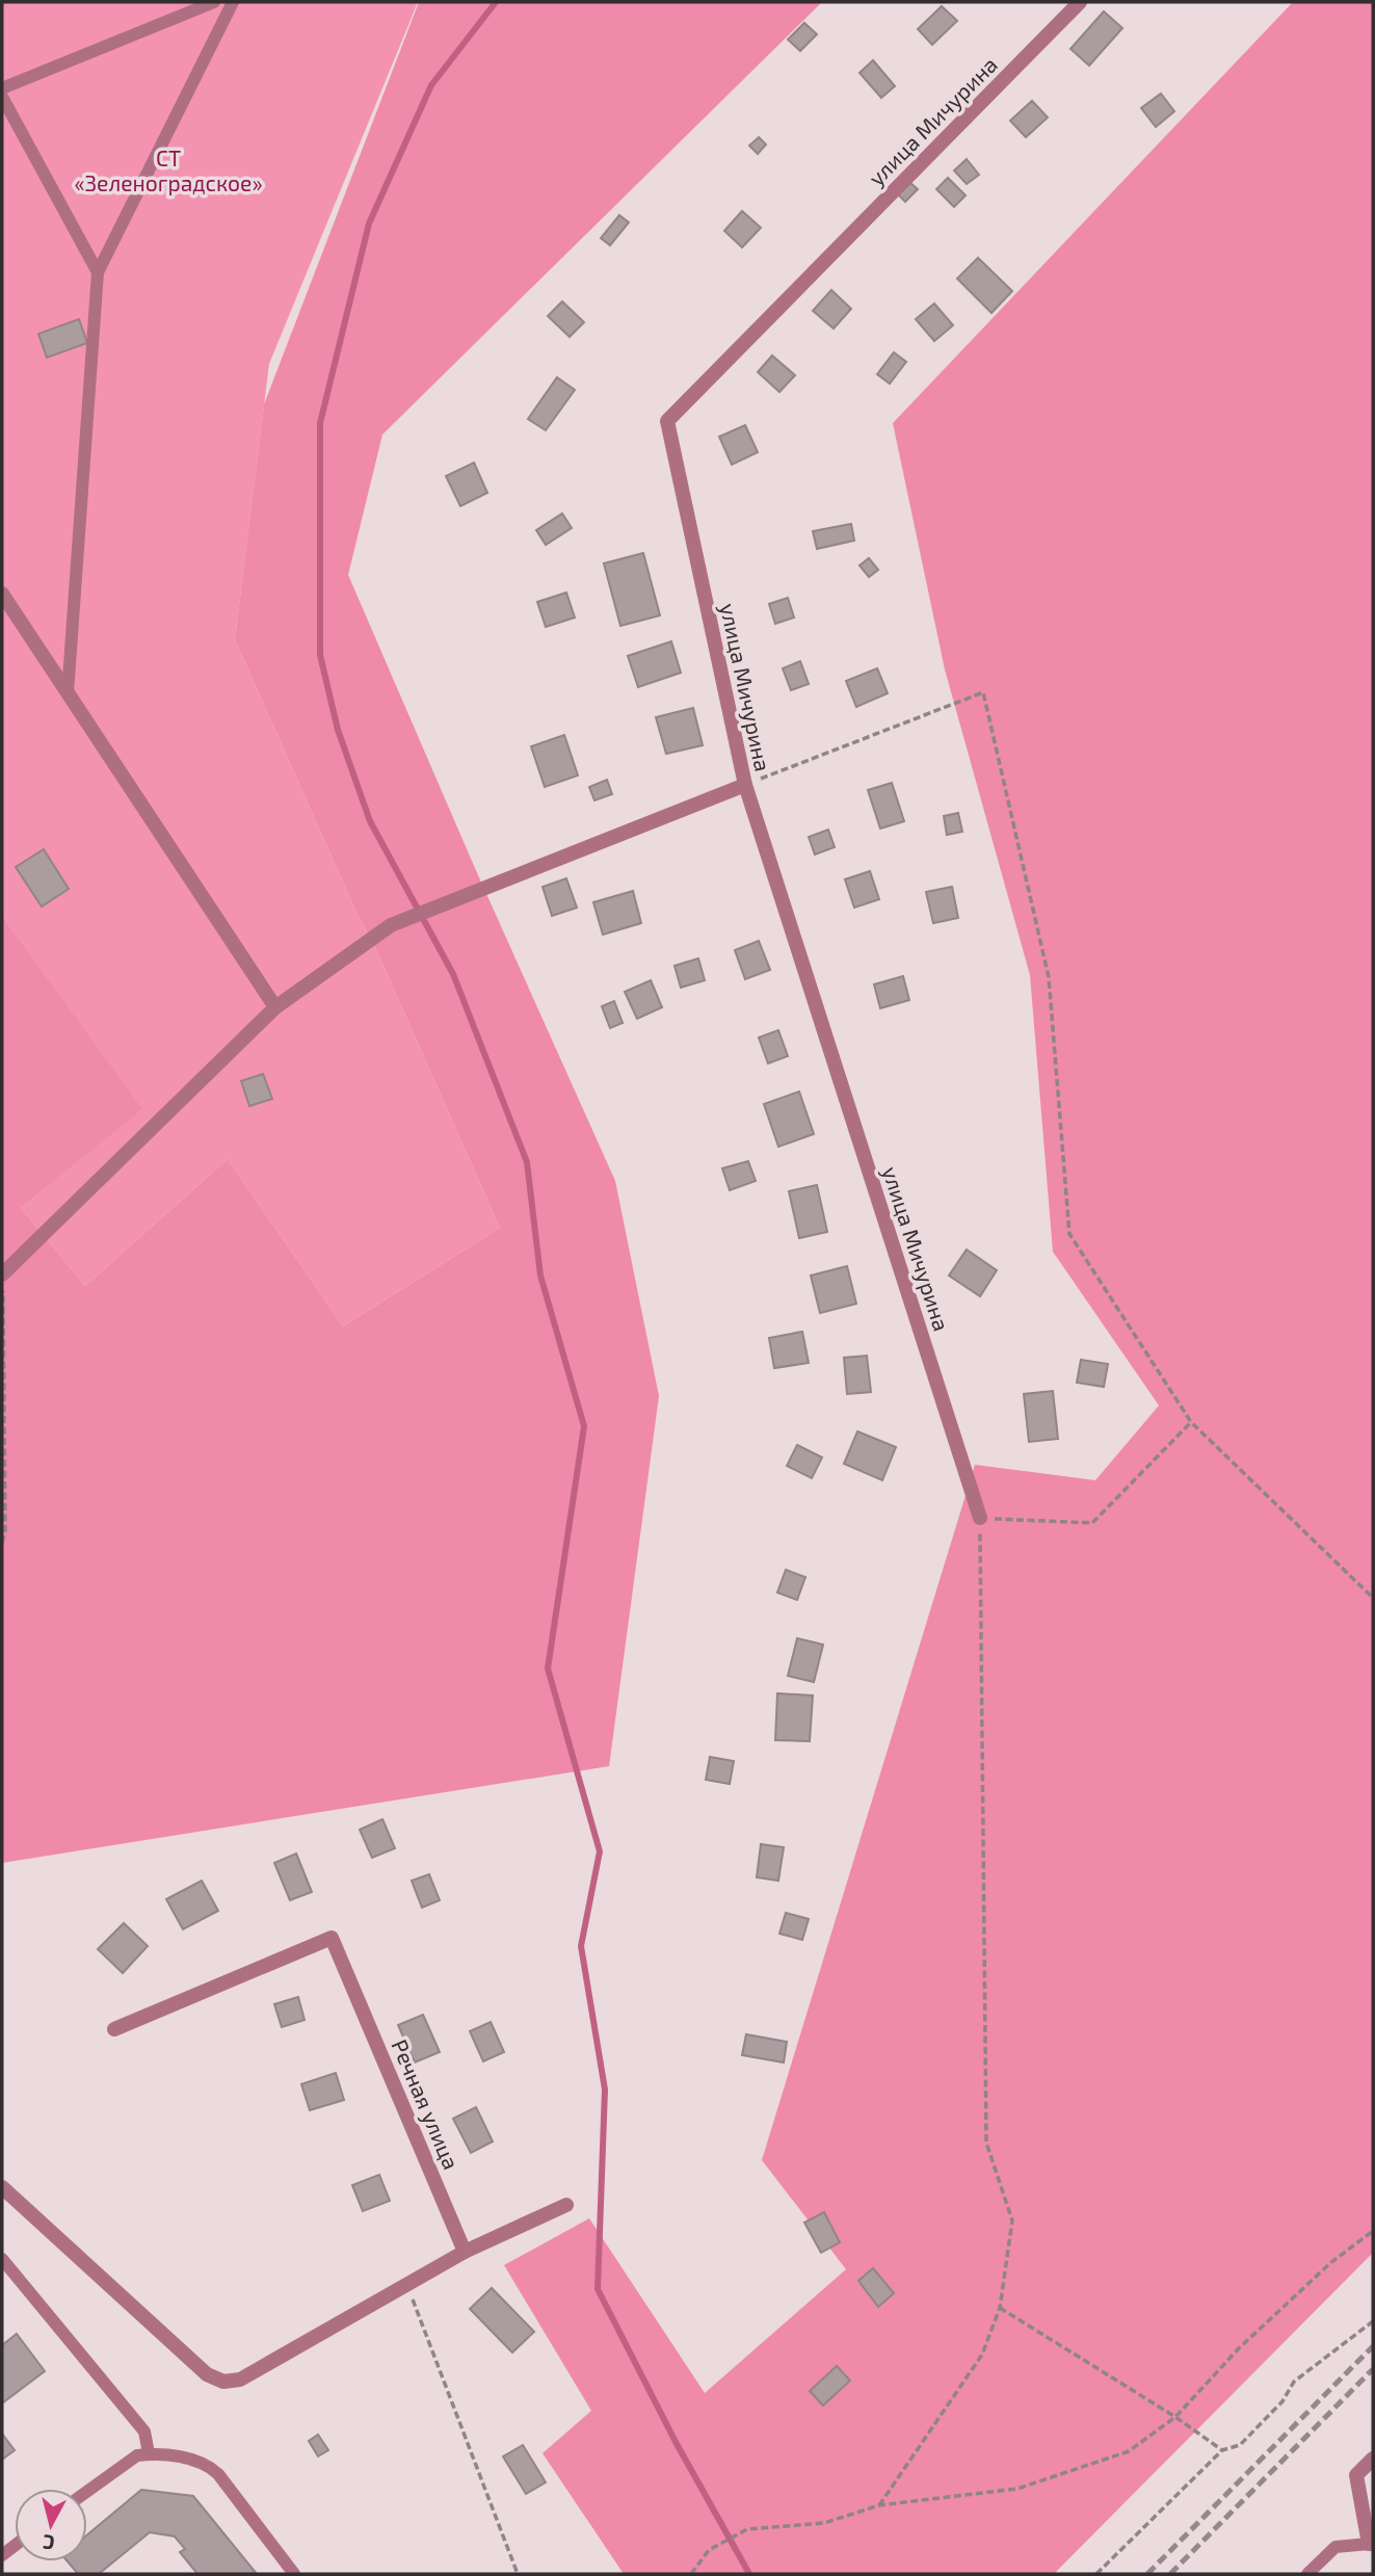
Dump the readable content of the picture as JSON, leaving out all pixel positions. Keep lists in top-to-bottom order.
{
  "streets": {
    "street": ["улица Мичурина", "Речная улица"]
  },
  "parks": ["СТ «Зеленоградское»"],
  "north": "bottom"
}
